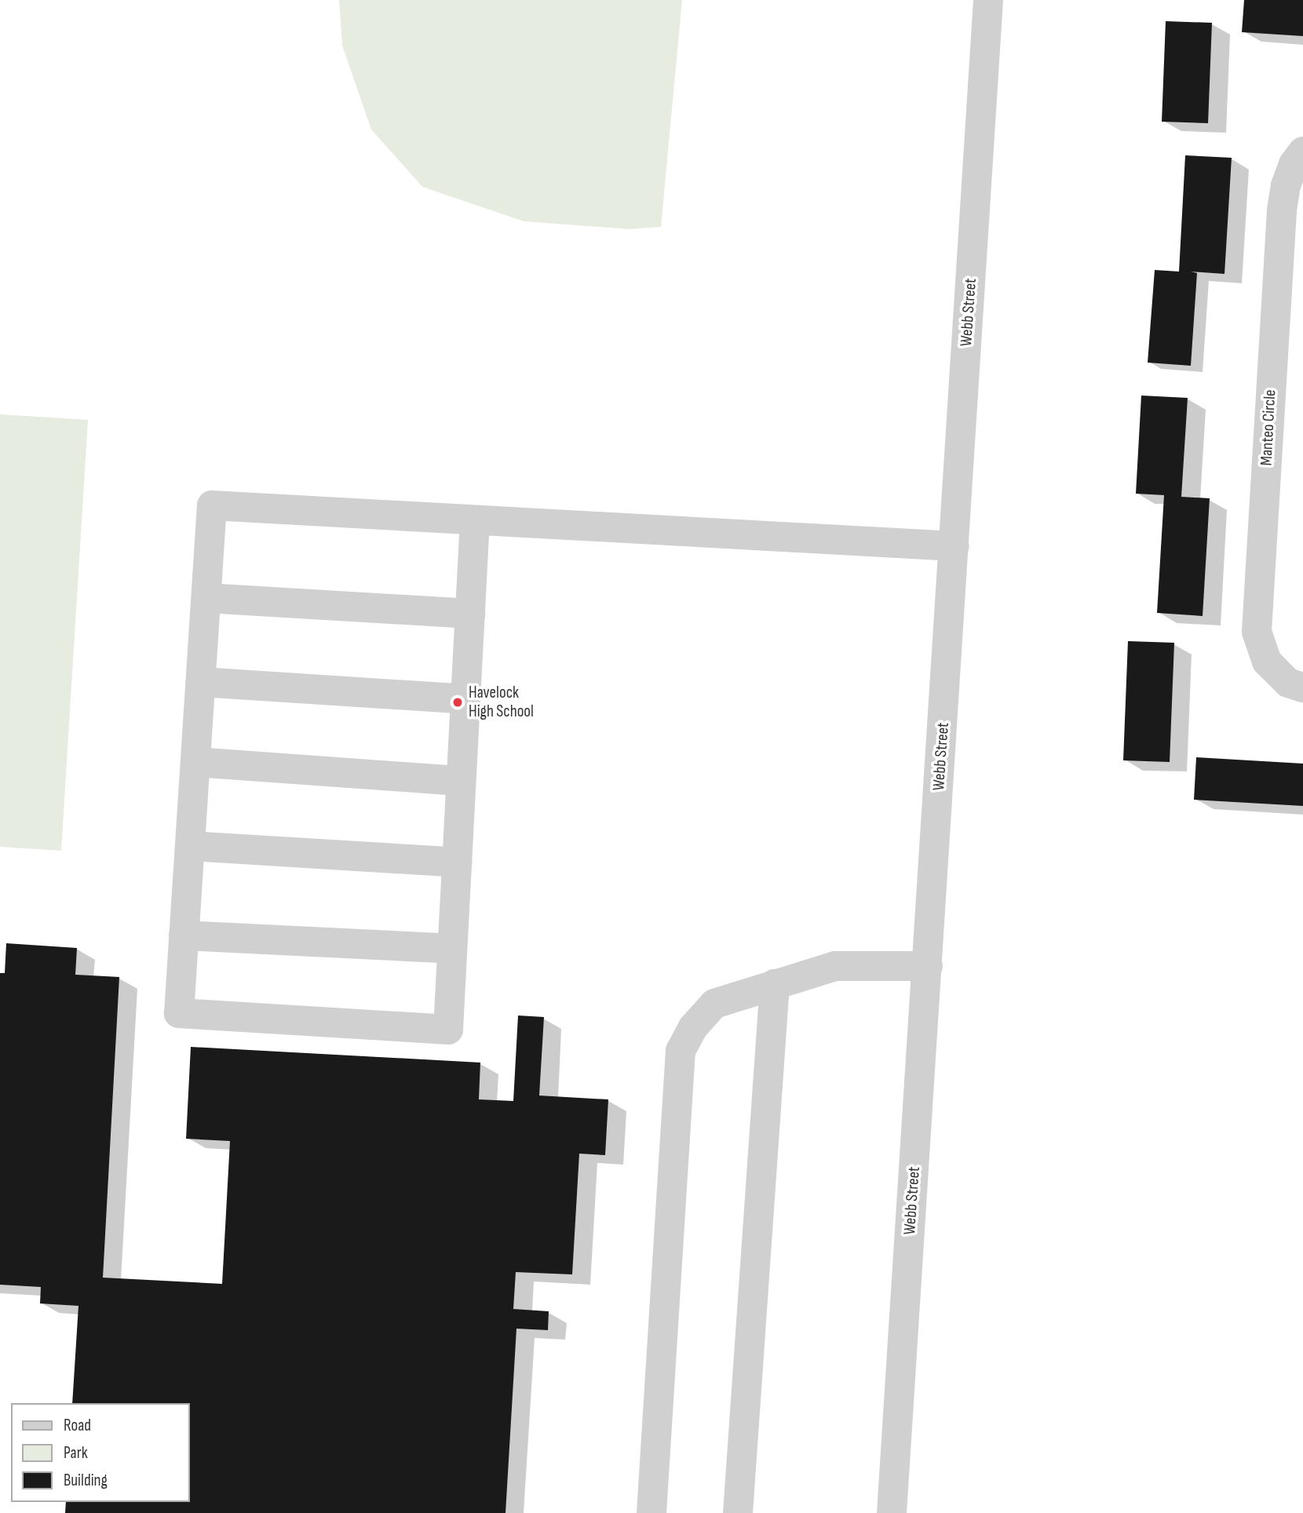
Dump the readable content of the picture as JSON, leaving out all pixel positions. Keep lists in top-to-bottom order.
{
  "streets": {
    "street": ["Webb Street", "Manteo Circle"]
  },
  "places": ["Havelock High School"],
  "legend": ["Road", "Park", "Building"]
}
